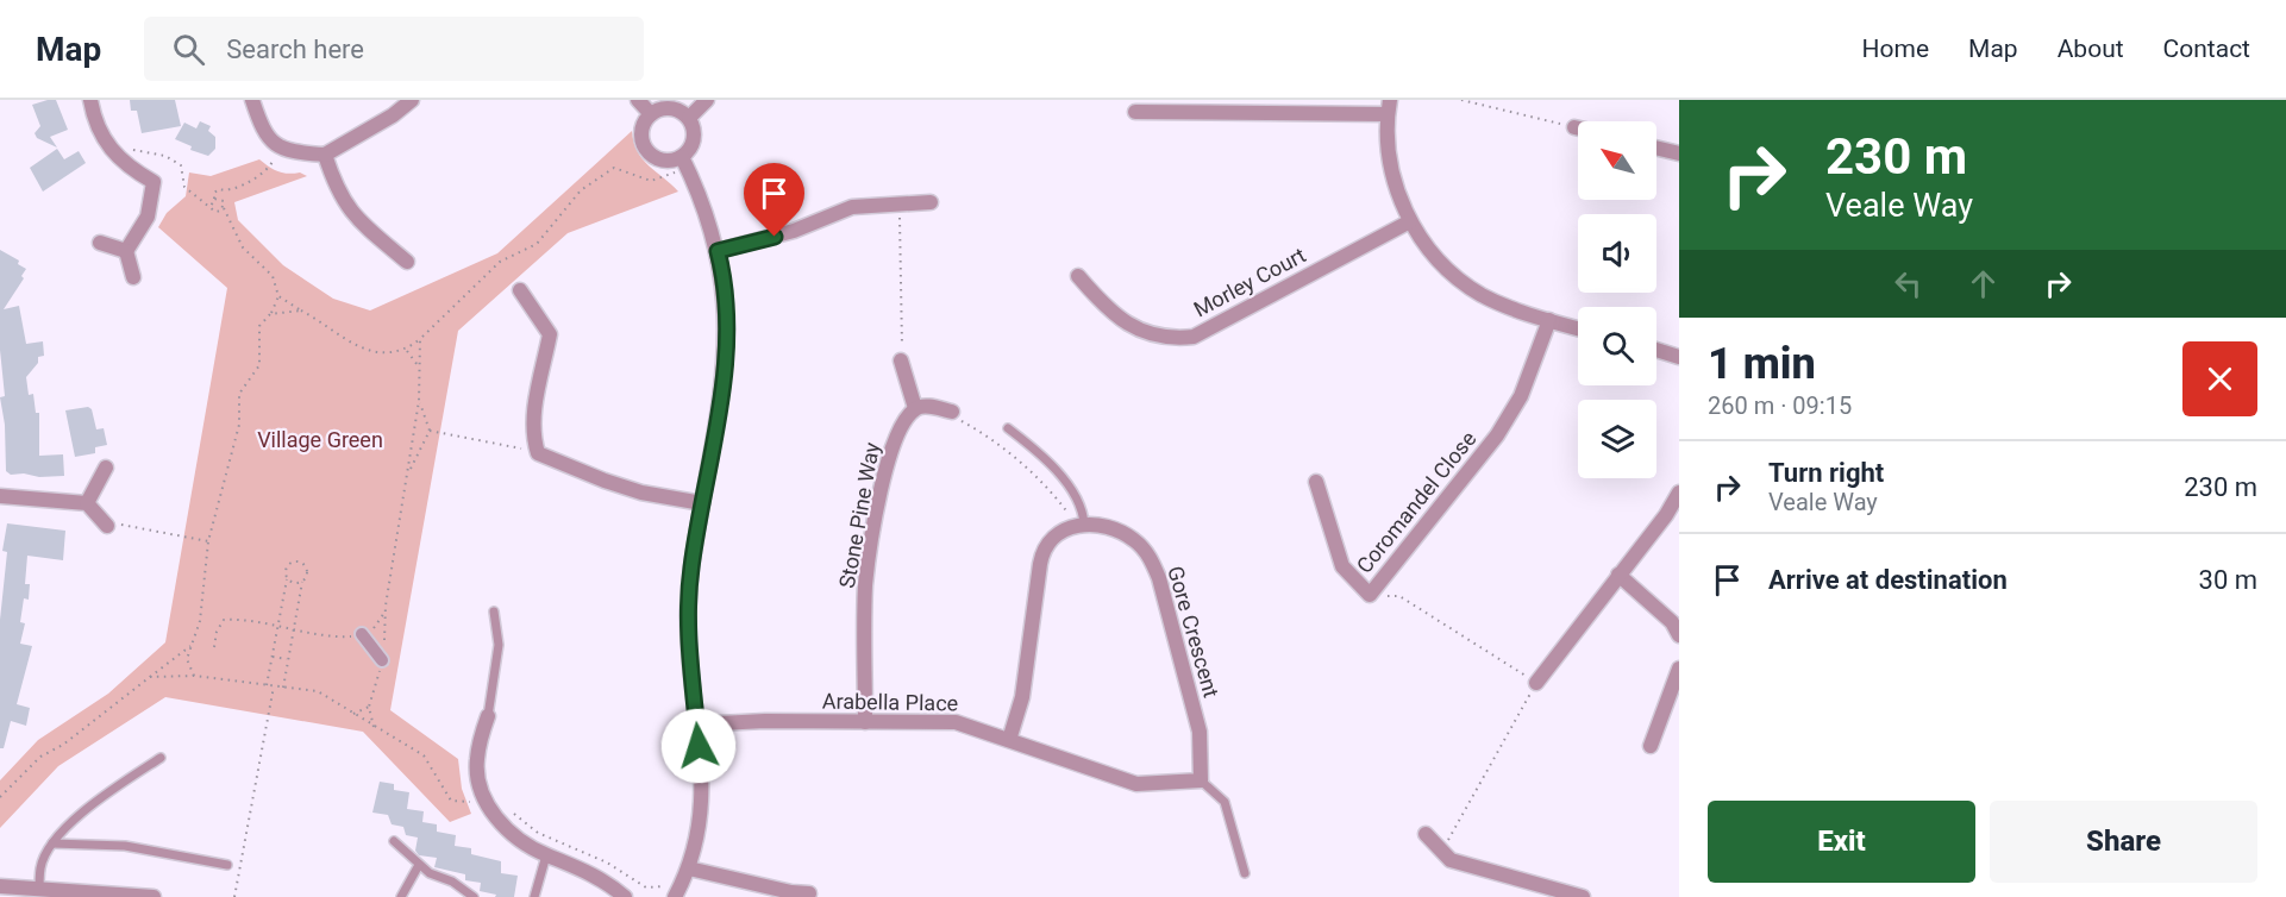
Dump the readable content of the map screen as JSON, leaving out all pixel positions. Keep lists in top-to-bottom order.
{
  "streets": {
    "street": [
      "Morley Court",
      "Coromandel Close",
      "Stone Pine Way",
      "Gore Crescent",
      "Arabella Place"
    ]
  },
  "crossings": [
    ["Stone Pine Way", "Arabella Place"],
    ["Gore Crescent", "Arabella Place"]
  ],
  "parks": ["Village Green"],
  "north": "top left",
  "page": {
    "header": "Map",
    "search": "Search here",
    "nav": [
      "Home",
      "Map",
      "About",
      "Contact"
    ],
    "turn": ["230 m", "Veale Way"],
    "heading": ["1 min", "260 m · 09:15"],
    "list": [
      {
        "name": "Turn right",
        "note": "Veale Way",
        "value": "230 m"
      },
      {
        "name": "Arrive at destination",
        "value": "30 m"
      }
    ],
    "buttons": ["Exit", "Share"]
  }
}
